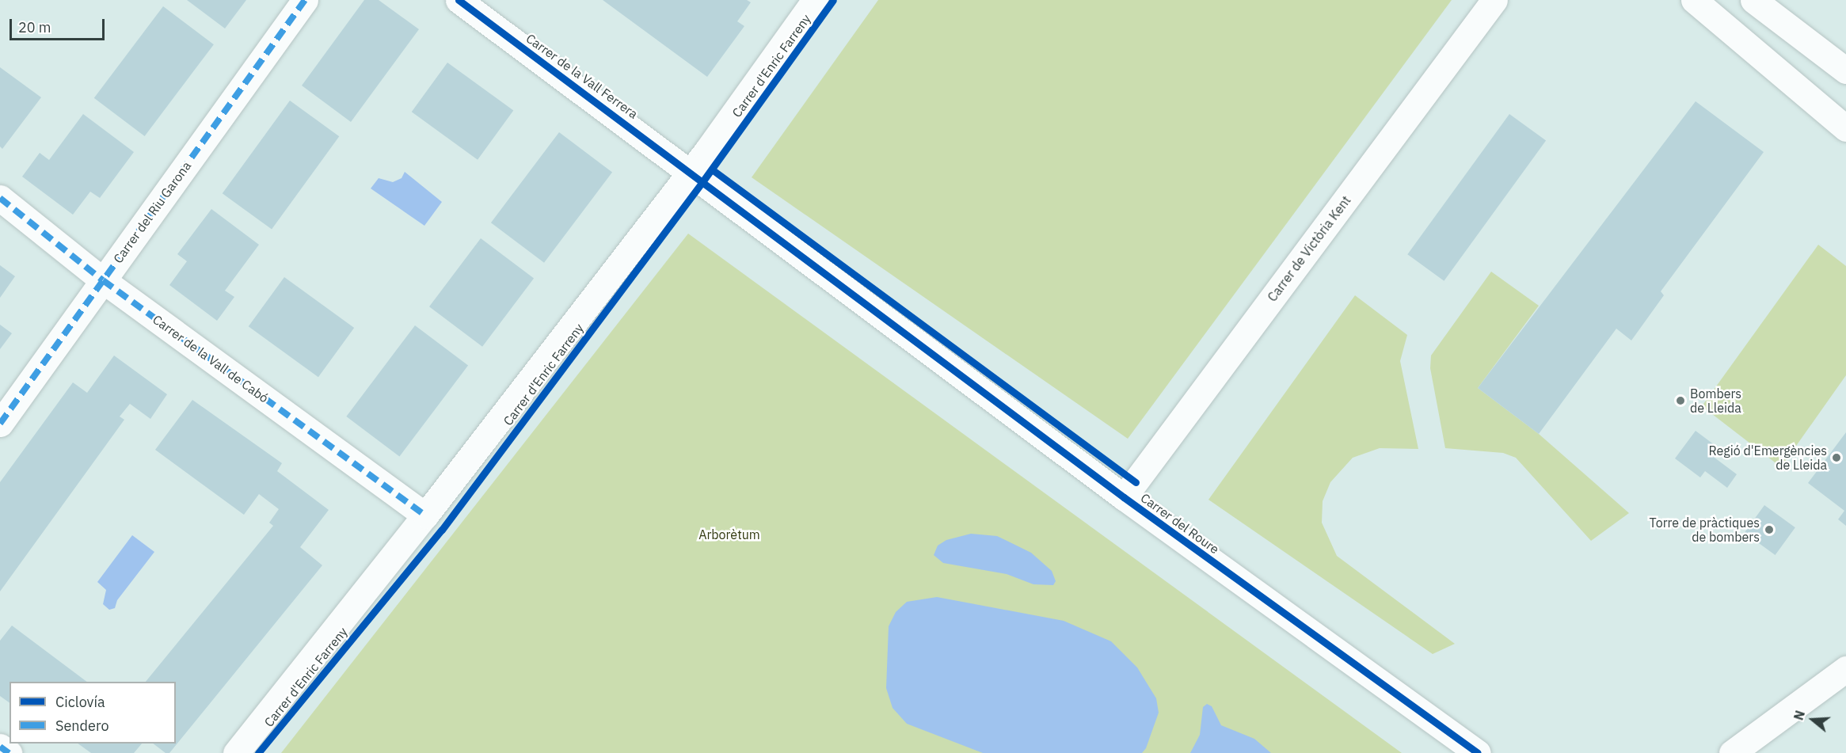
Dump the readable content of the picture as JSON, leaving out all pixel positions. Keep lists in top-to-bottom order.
{
  "streets": {
    "street": [
      "Carrer d'Enric Farreny",
      "Carrer de la Vall Ferrera",
      "Carrer del Riu Garona",
      "Carrer de Victòria Kent",
      "Carrer de la Vall de Cabó",
      "Carrer del Roure"
    ]
  },
  "crossings": [
    ["Carrer d'Enric Farreny", "Carrer de la Vall Ferrera"],
    ["Carrer d'Enric Farreny", "Carrer de la Vall de Cabó"],
    ["Carrer d'Enric Farreny", "Carrer del Roure"],
    ["Carrer de la Vall Ferrera", "Carrer del Roure"],
    ["Carrer del Riu Garona", "Carrer de la Vall de Cabó"],
    ["Carrer de Victòria Kent", "Carrer del Roure"]
  ],
  "parks": ["Arborètum"],
  "places": ["Bombers de Lleida", "Regió d'Emergències de Lleida", "Torre de pràctiques de bombers"],
  "legend": ["Ciclovía", "Sendero"],
  "scale_bar": "20 m",
  "north": "left"
}
